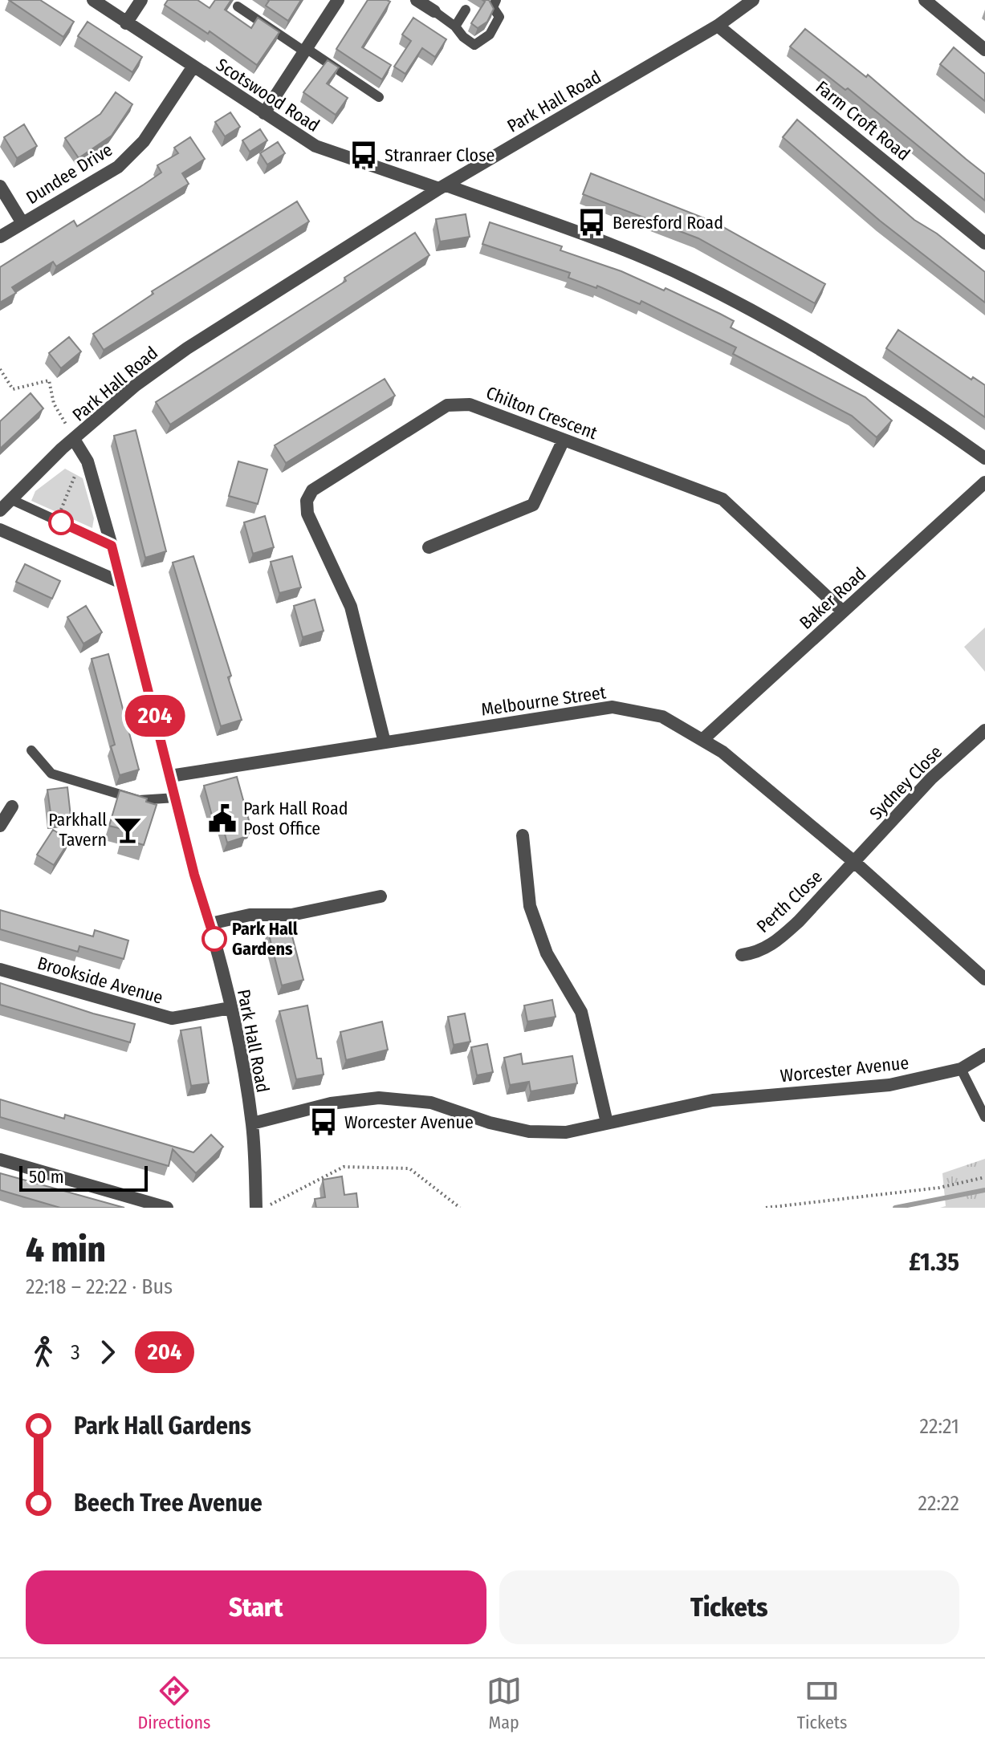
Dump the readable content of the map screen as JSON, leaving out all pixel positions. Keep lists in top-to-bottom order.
{
  "streets": {
    "street": [
      "Scotswood Road",
      "Park Hall Road",
      "Farm Croft Road",
      "Dundee Drive",
      "Chilton Crescent",
      "Baker Road",
      "Melbourne Street",
      "Sydney Close",
      "Perth Close",
      "Brookside Avenue",
      "Worcester Avenue"
    ]
  },
  "crossings": [
    ["Scotswood Road", "Park Hall Road"],
    ["Scotswood Road", "Dundee Drive"],
    ["Park Hall Road", "Farm Croft Road"],
    ["Park Hall Road", "Melbourne Street"],
    ["Park Hall Road", "Brookside Avenue"],
    ["Park Hall Road", "Worcester Avenue"],
    ["Chilton Crescent", "Baker Road"],
    ["Chilton Crescent", "Melbourne Street"],
    ["Baker Road", "Melbourne Street"],
    ["Melbourne Street", "Sydney Close"],
    ["Melbourne Street", "Perth Close"],
    ["Sydney Close", "Perth Close"]
  ],
  "places": {
    "bus stop": ["Stranraer Close", "Beresford Road", "Worcester Avenue"],
    "public building": ["Park Hall Road Post Office"],
    "bar": ["Parkhall Tavern"],
    "other": ["Park Hall Gardens"]
  },
  "lines": ["bus line 204"],
  "scale_bar": "50 m",
  "page": {
    "on_map": "204",
    "scale": "50 m",
    "heading": ["4 min", "22:18 – 22:22 · Bus", "£1.35"],
    "legs": ["3", "204"],
    "list": [
      {
        "name": "Park Hall Gardens",
        "value": "22:21"
      },
      {
        "name": "Beech Tree Avenue",
        "value": "22:22"
      }
    ],
    "buttons": ["Start", "Tickets"],
    "tabs": ["Directions", "Map", "Tickets"]
  }
}
